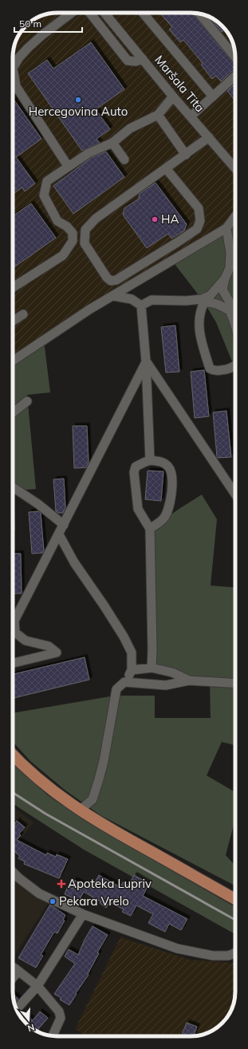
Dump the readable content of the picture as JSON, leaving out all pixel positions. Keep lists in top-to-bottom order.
{
  "streets": {
    "street": ["Maršala Tita"]
  },
  "places": {
    "other": ["Hercegovina Auto", "HA", "Pekara Vrelo"],
    "health": ["Apoteka Lupriv"]
  },
  "scale_bar": "50 m",
  "north": "bottom"
}
